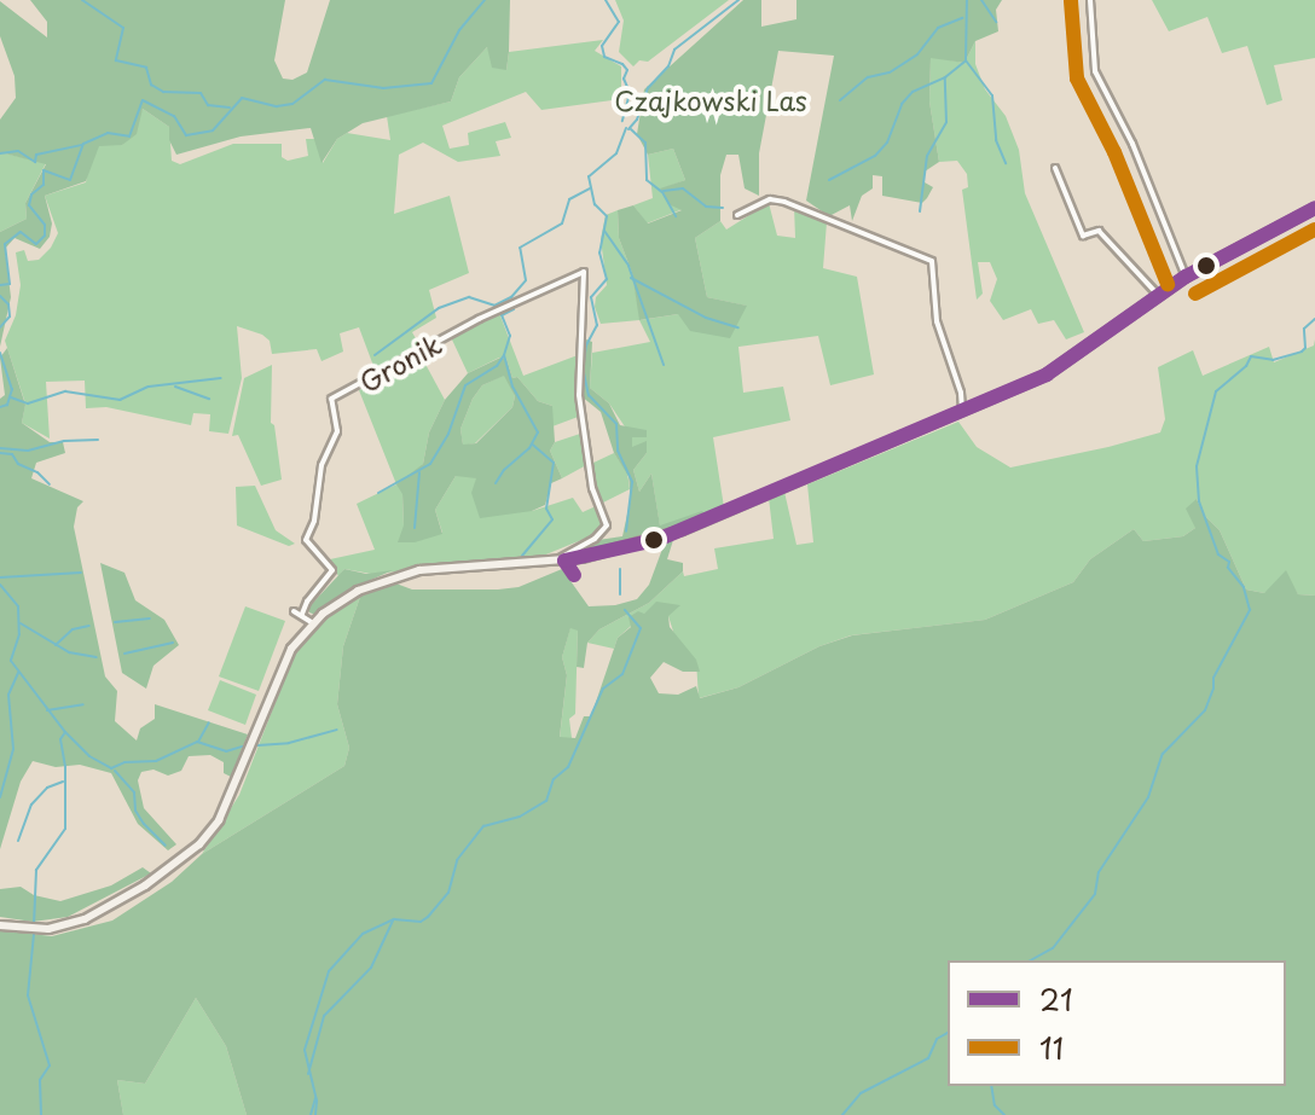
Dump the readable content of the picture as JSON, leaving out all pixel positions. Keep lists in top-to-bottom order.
{
  "streets": {
    "street": ["Gronik"]
  },
  "parks": ["Czajkowski Las"],
  "lines": ["transit line 11", "transit line 21"],
  "legend": ["21", "11"]
}
